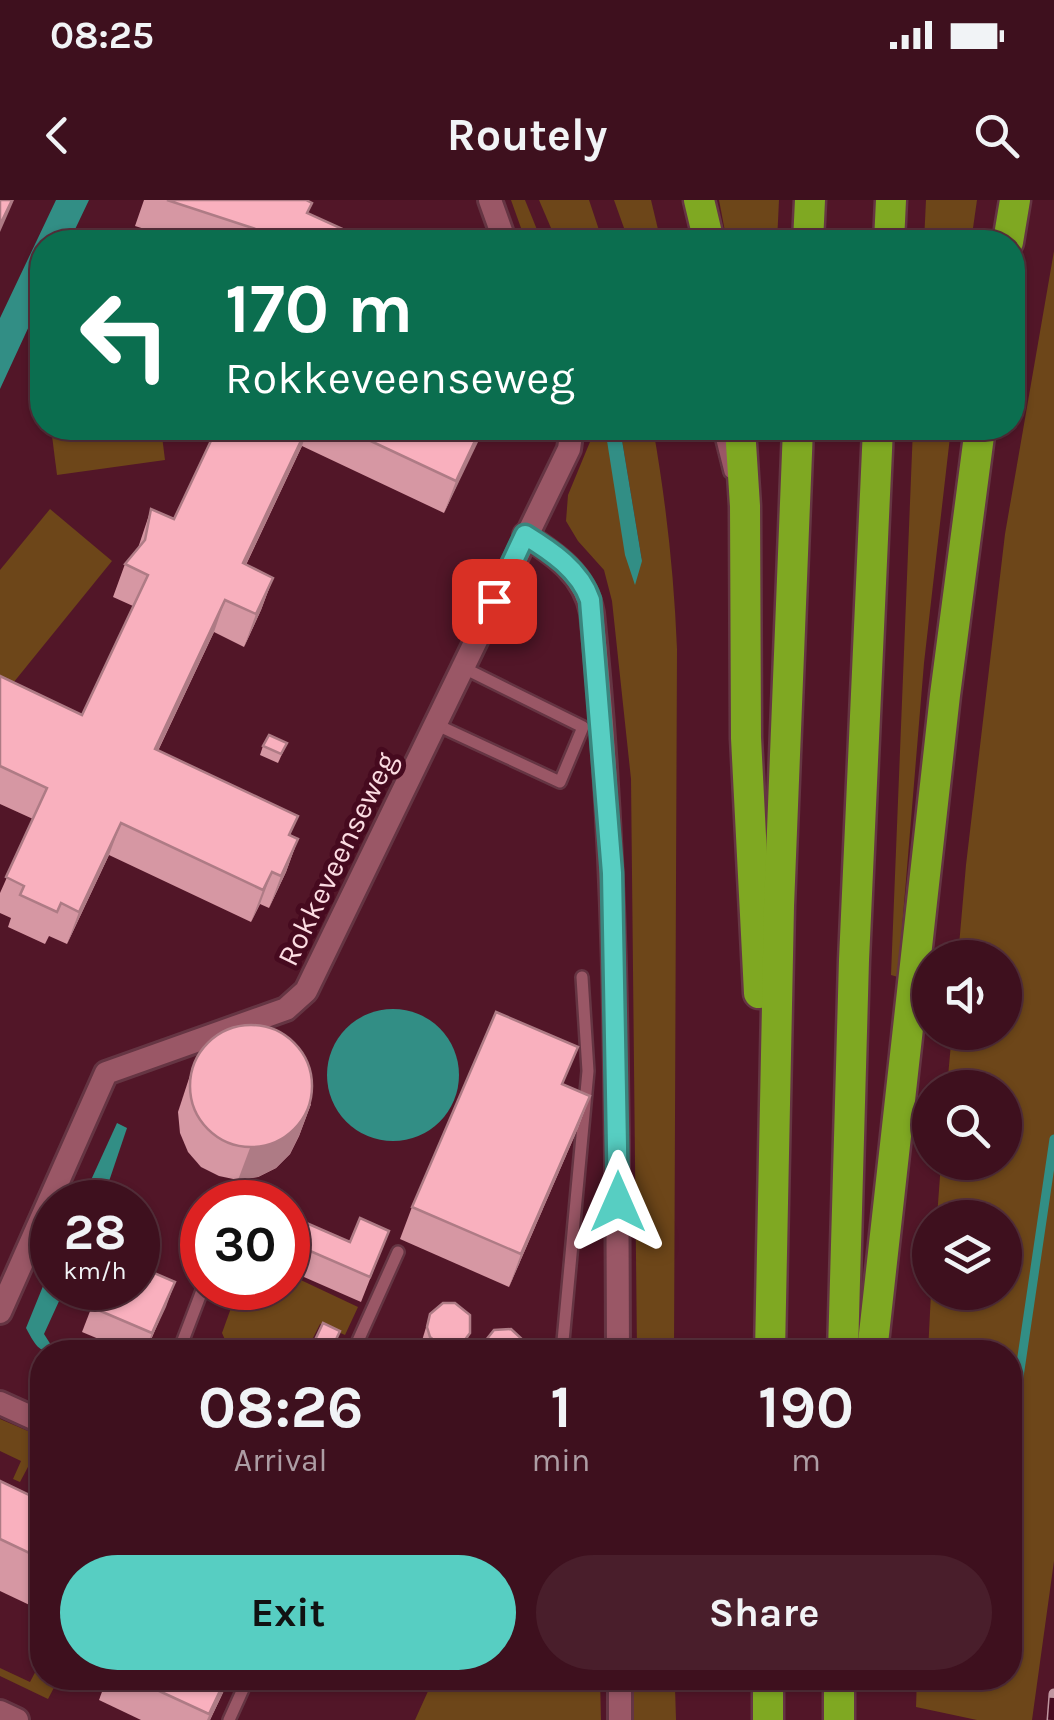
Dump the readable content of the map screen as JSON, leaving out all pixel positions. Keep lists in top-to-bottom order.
{
  "streets": {
    "street": ["Rokkeveenseweg"]
  },
  "page": {
    "status": "08:25",
    "header": "Routely",
    "turn": ["170 m", "Rokkeveenseweg"],
    "speed": "28 km/h",
    "limit": "30",
    "eta": [
      "08:26",
      "Arrival",
      "1",
      "min",
      "190",
      "m"
    ],
    "buttons": ["Exit", "Share"]
  }
}
